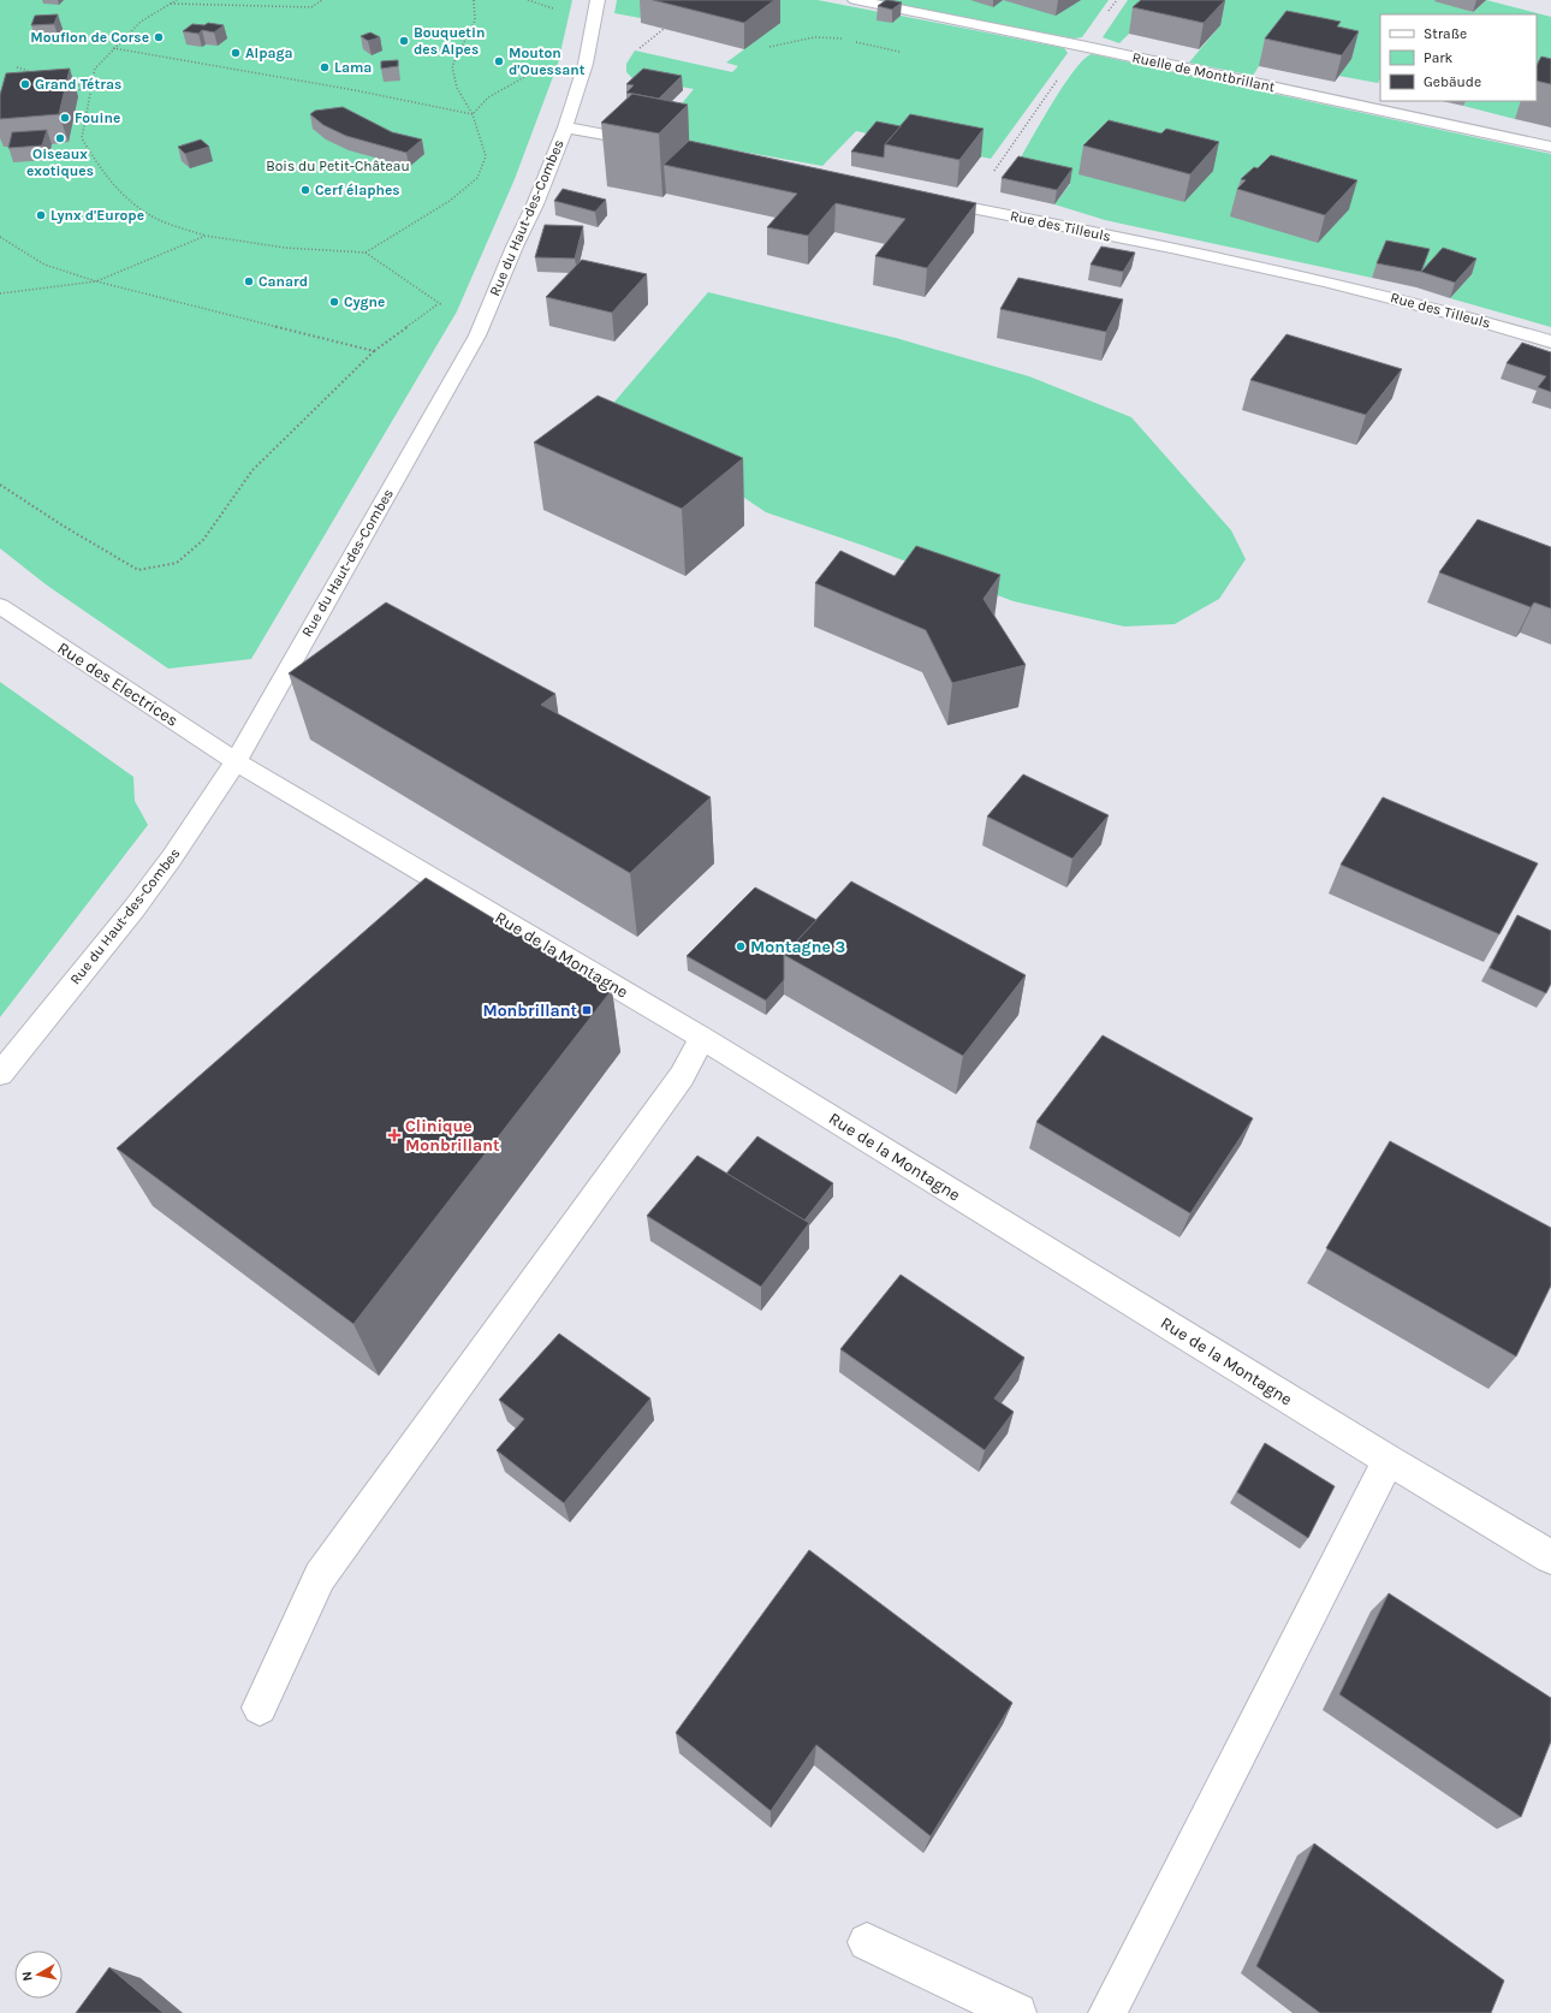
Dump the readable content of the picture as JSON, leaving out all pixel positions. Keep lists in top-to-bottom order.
{
  "streets": {
    "street": [
      "Ruelle de Montbrillant",
      "Rue du Haut-des-Combes",
      "Rue des Tilleuls",
      "Rue des Electrices",
      "Rue de la Montagne"
    ]
  },
  "crossings": [
    ["Rue du Haut-des-Combes", "Rue des Electrices"],
    ["Rue du Haut-des-Combes", "Rue de la Montagne"],
    ["Rue des Electrices", "Rue de la Montagne"]
  ],
  "parks": ["Bois du Petit-Château"],
  "places": {
    "other": [
      "Mouflon de Corse",
      "Bouquetin des Alpes",
      "Alpaga",
      "Mouton d'Ouessant",
      "Lama",
      "Grand Tétras",
      "Fouine",
      "Oiseaux exotiques",
      "Cerf élaphes",
      "Lynx d'Europe",
      "Canard",
      "Cygne",
      "Montagne 3"
    ],
    "transit": ["Monbrillant"],
    "health": ["Clinique Monbrillant"]
  },
  "legend": ["Straße", "Park", "Gebäude"],
  "north": "left"
}
